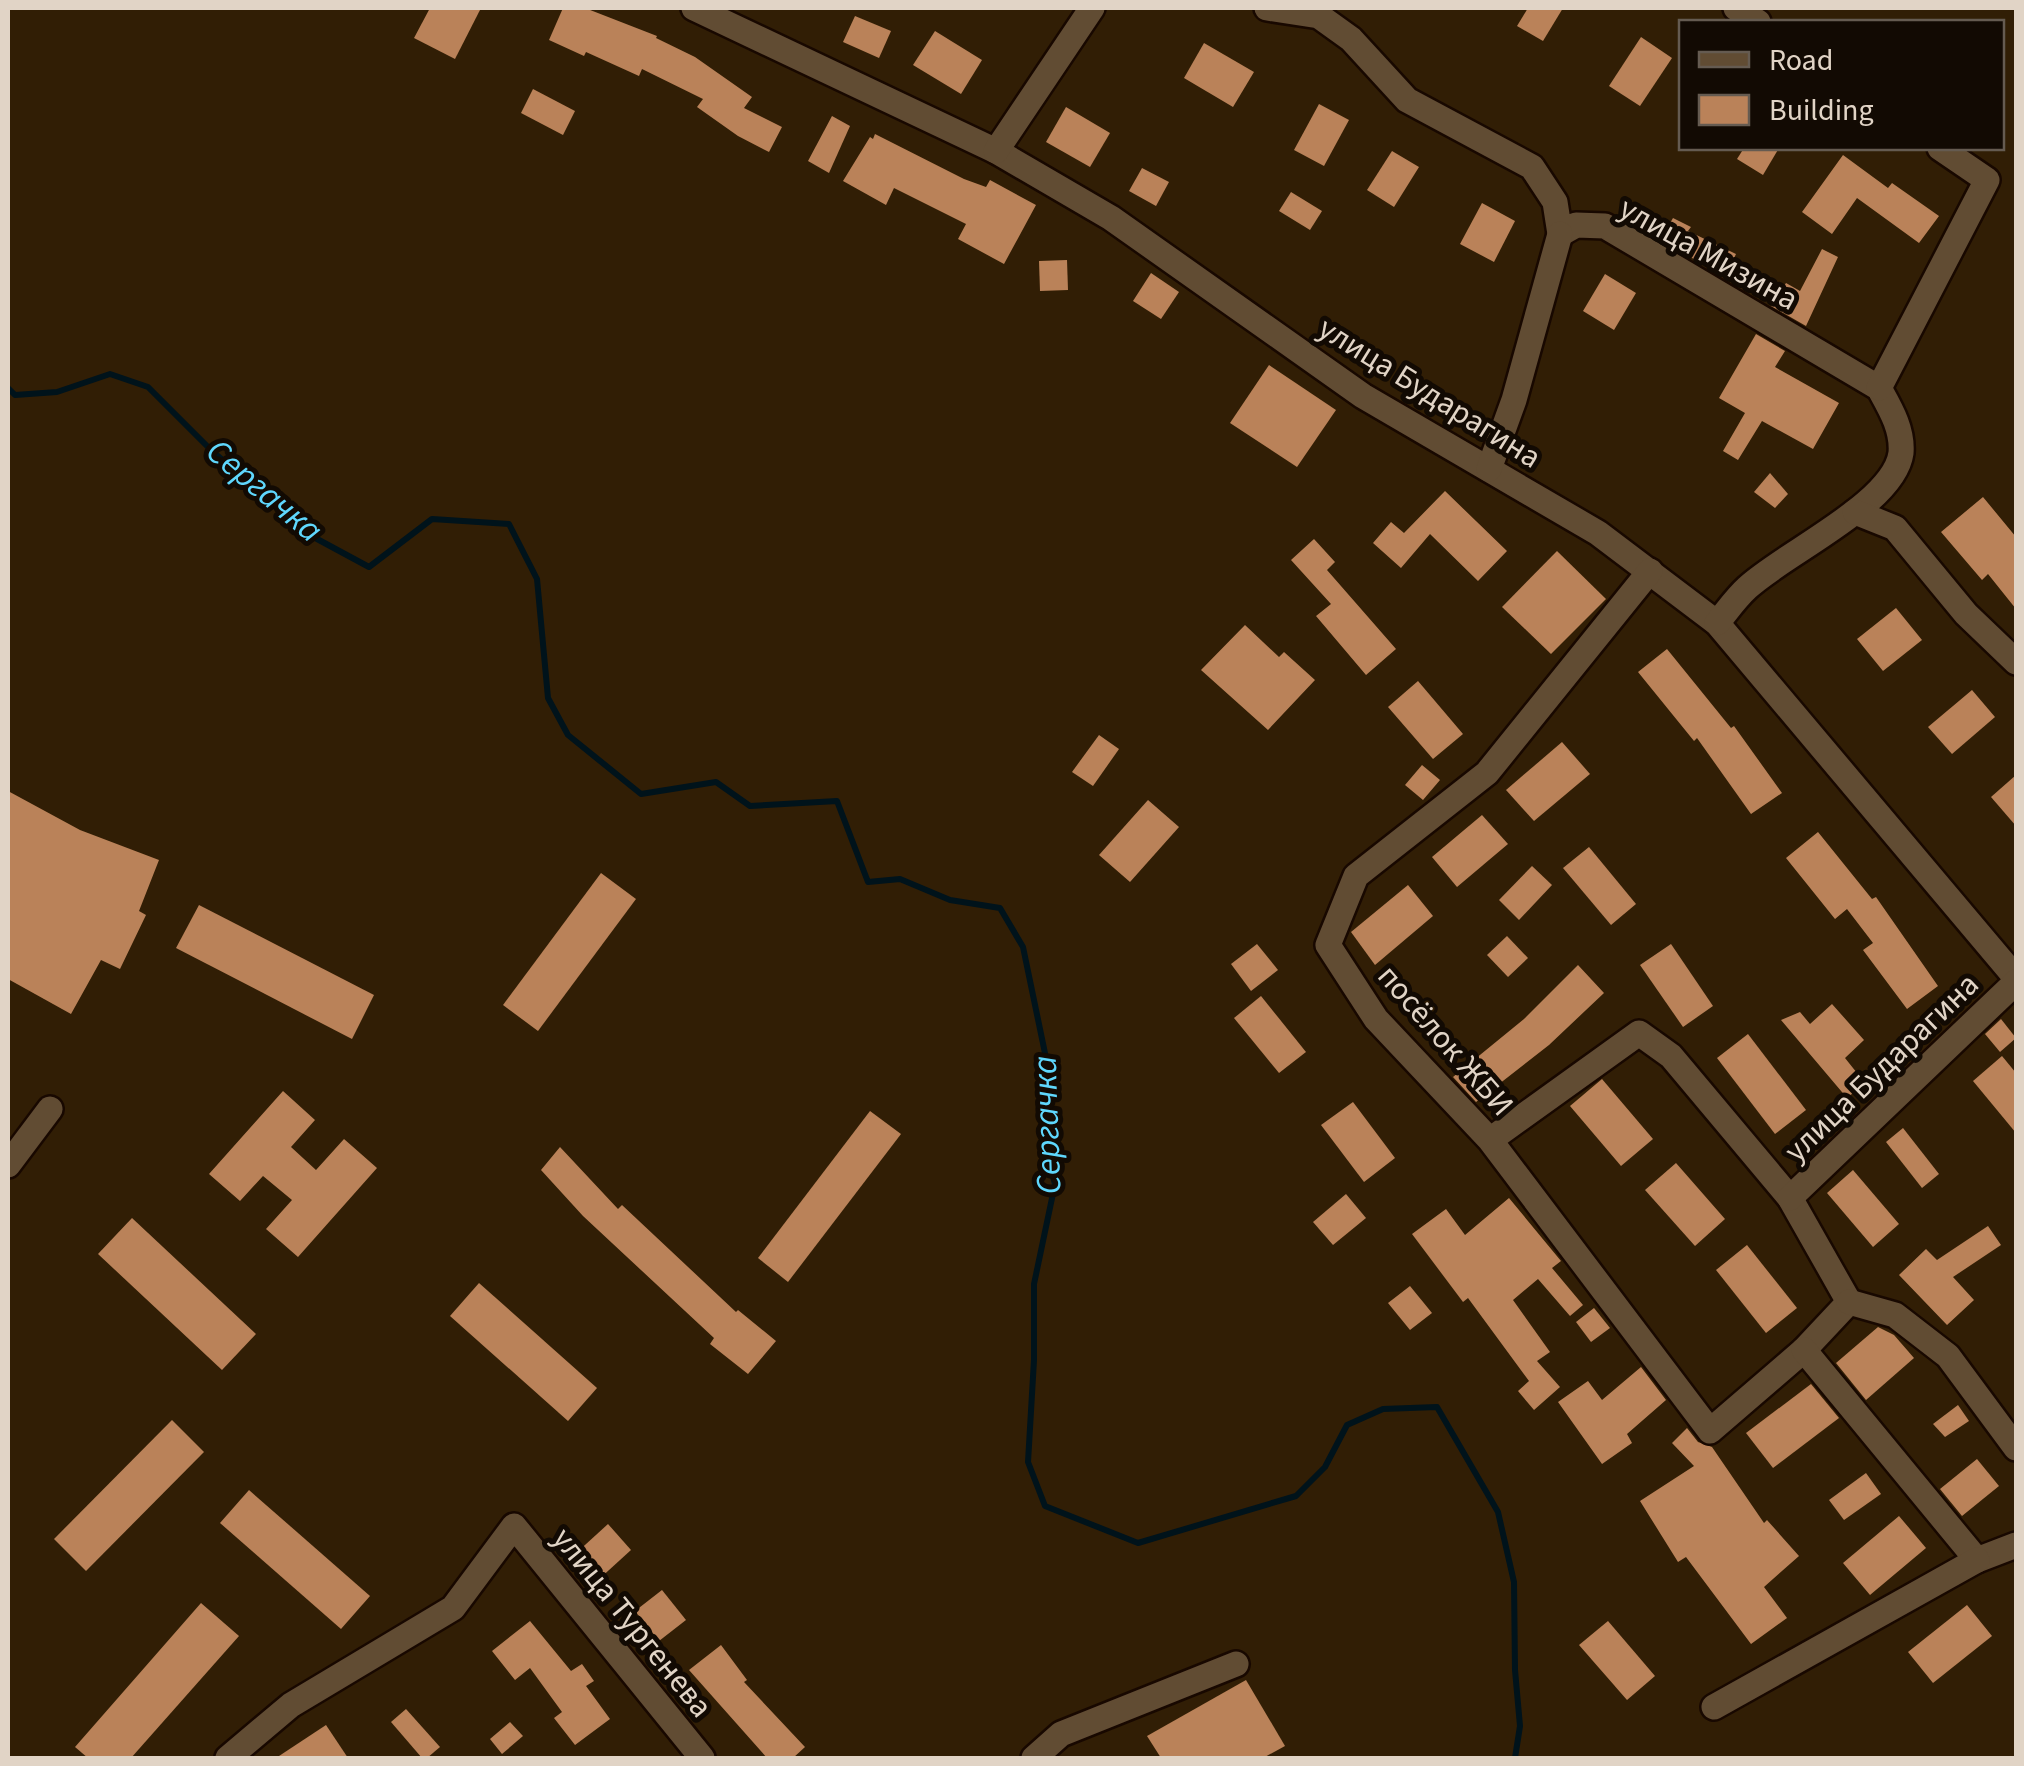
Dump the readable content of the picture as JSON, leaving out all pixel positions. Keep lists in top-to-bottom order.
{
  "streets": {
    "street": [
      "улица Мизина",
      "улица Бударагина",
      "посёлок ЖБИ",
      "улица Тургенева"
    ]
  },
  "crossings": [
    ["улица Бударагина", "посёлок ЖБИ"]
  ],
  "water": ["Сергачка"],
  "legend": ["Road", "Building"]
}
